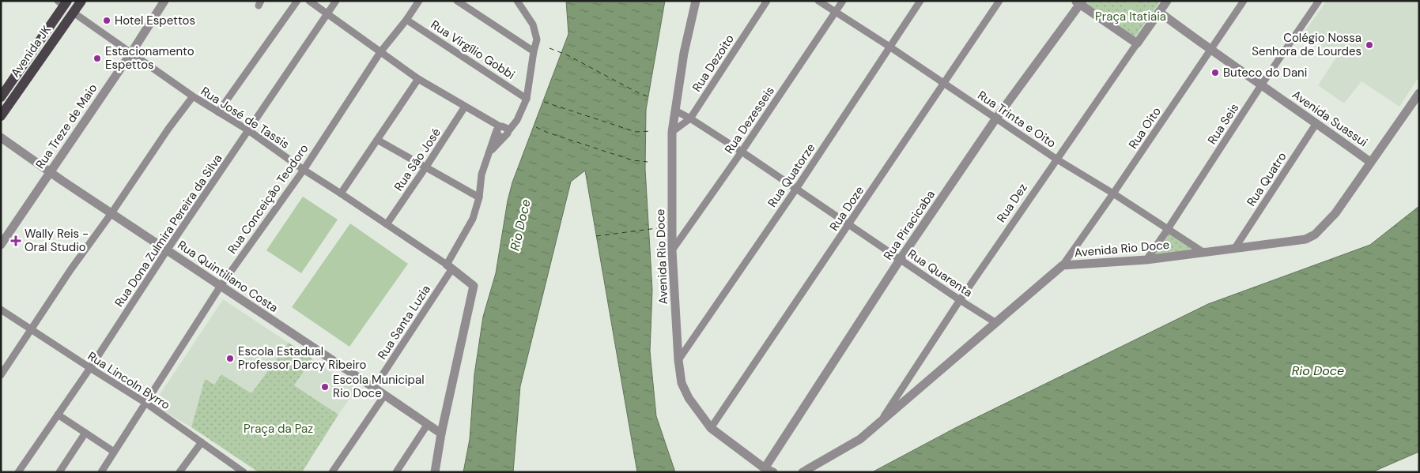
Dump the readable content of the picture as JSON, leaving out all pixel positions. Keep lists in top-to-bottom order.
{
  "streets": {
    "main road": ["Avenida JK"],
    "street": [
      "Rua Virgílio Gobbi",
      "Rua Dezoito",
      "Rua José de Tassis",
      "Avenida Suassui",
      "Rua Trinta e Oito",
      "Rua Dezesseis",
      "Rua Seis",
      "Rua Treze de Maio",
      "Rua Oito",
      "Rua São José",
      "Rua Quatorze",
      "Rua Quatro",
      "Rua Conceição Teodoro",
      "Rua Dez",
      "Rua Doze",
      "Rua Piracicaba",
      "Rua Dona Zulmira Pereira da Silva",
      "Avenida Rio Doce",
      "Rua Quarenta",
      "Rua Quintiliano Costa",
      "Rua Santa Luzia",
      "Rua Lincoln Byrro"
    ]
  },
  "crossings": [
    ["Rua Virgílio Gobbi", "Rua Conceição Teodoro"],
    ["Avenida JK", "Rua José de Tassis"],
    ["Rua Dezoito", "Avenida Rio Doce"],
    ["Rua Dezoito", "Rua Quarenta"],
    ["Rua José de Tassis", "Rua Treze de Maio"],
    ["Rua José de Tassis", "Rua São José"],
    ["Rua José de Tassis", "Rua Conceição Teodoro"],
    ["Rua José de Tassis", "Rua Dona Zulmira Pereira da Silva"],
    ["Rua José de Tassis", "Rua Santa Luzia"],
    ["Avenida Suassui", "Rua Seis"],
    ["Avenida Suassui", "Rua Oito"],
    ["Avenida Suassui", "Rua Quatro"],
    ["Avenida Suassui", "Rua Dez"],
    ["Avenida Suassui", "Avenida Rio Doce"],
    ["Rua Trinta e Oito", "Rua Dezesseis"],
    ["Rua Trinta e Oito", "Rua Seis"],
    ["Rua Trinta e Oito", "Rua Oito"],
    ["Rua Trinta e Oito", "Rua Quatorze"],
    ["Rua Trinta e Oito", "Rua Dez"],
    ["Rua Trinta e Oito", "Rua Doze"],
    ["Rua Trinta e Oito", "Rua Piracicaba"],
    ["Rua Trinta e Oito", "Avenida Rio Doce"],
    ["Rua Dezesseis", "Avenida Rio Doce"],
    ["Rua Dezesseis", "Rua Quarenta"],
    ["Rua Seis", "Avenida Rio Doce"],
    ["Rua Treze de Maio", "Rua Quintiliano Costa"],
    ["Rua Oito", "Avenida Rio Doce"],
    ["Rua Quatorze", "Avenida Rio Doce"],
    ["Rua Quatorze", "Rua Quarenta"],
    ["Rua Quatro", "Avenida Rio Doce"],
    ["Rua Conceição Teodoro", "Rua Quintiliano Costa"],
    ["Rua Conceição Teodoro", "Rua Lincoln Byrro"],
    ["Rua Dez", "Avenida Rio Doce"],
    ["Rua Dez", "Rua Quarenta"],
    ["Rua Doze", "Avenida Rio Doce"],
    ["Rua Doze", "Rua Quarenta"],
    ["Rua Piracicaba", "Avenida Rio Doce"],
    ["Rua Piracicaba", "Rua Quarenta"],
    ["Rua Dona Zulmira Pereira da Silva", "Rua Quintiliano Costa"],
    ["Rua Dona Zulmira Pereira da Silva", "Rua Lincoln Byrro"],
    ["Avenida Rio Doce", "Rua Quarenta"],
    ["Rua Quintiliano Costa", "Rua Santa Luzia"]
  ],
  "water": ["Rio Doce"],
  "parks": ["Praça Itatiaia", "Praça da Paz"],
  "places": {
    "other": [
      "Hotel Espettos",
      "Colégio Nossa Senhora de Lourdes",
      "Estacionamento Espettos",
      "Buteco do Dani",
      "Escola Estadual Professor Darcy Ribeiro",
      "Escola Municipal Rio Doce"
    ],
    "health": ["Wally Reis - Oral Studio"]
  }
}
